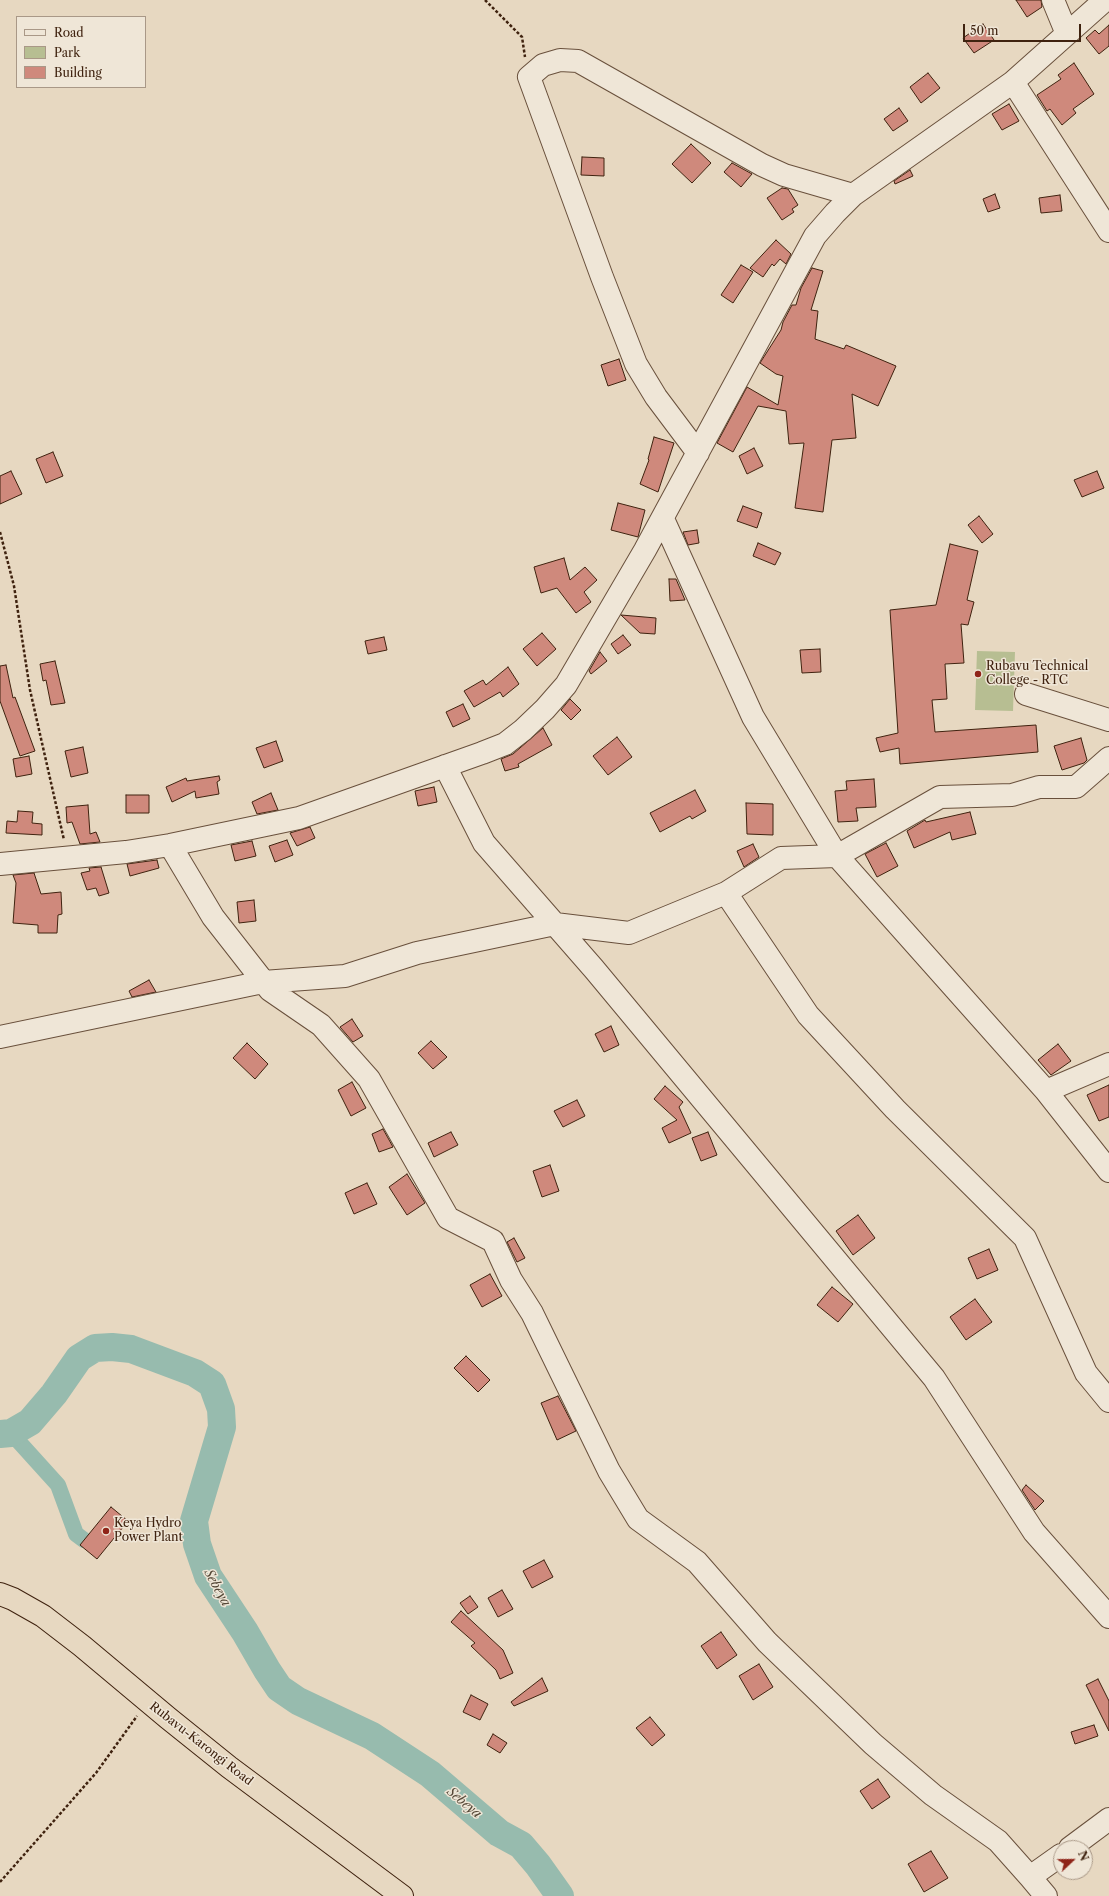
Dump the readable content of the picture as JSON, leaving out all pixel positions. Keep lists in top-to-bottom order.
{
  "streets": {
    "highway": ["Rubavu-Karongi Road"]
  },
  "water": ["Sebeya"],
  "places": ["Rubavu Technical College - RTC", "Keya Hydro Power Plant"],
  "legend": ["Road", "Park", "Building"],
  "scale_bar": "50 m",
  "north": "right"
}
